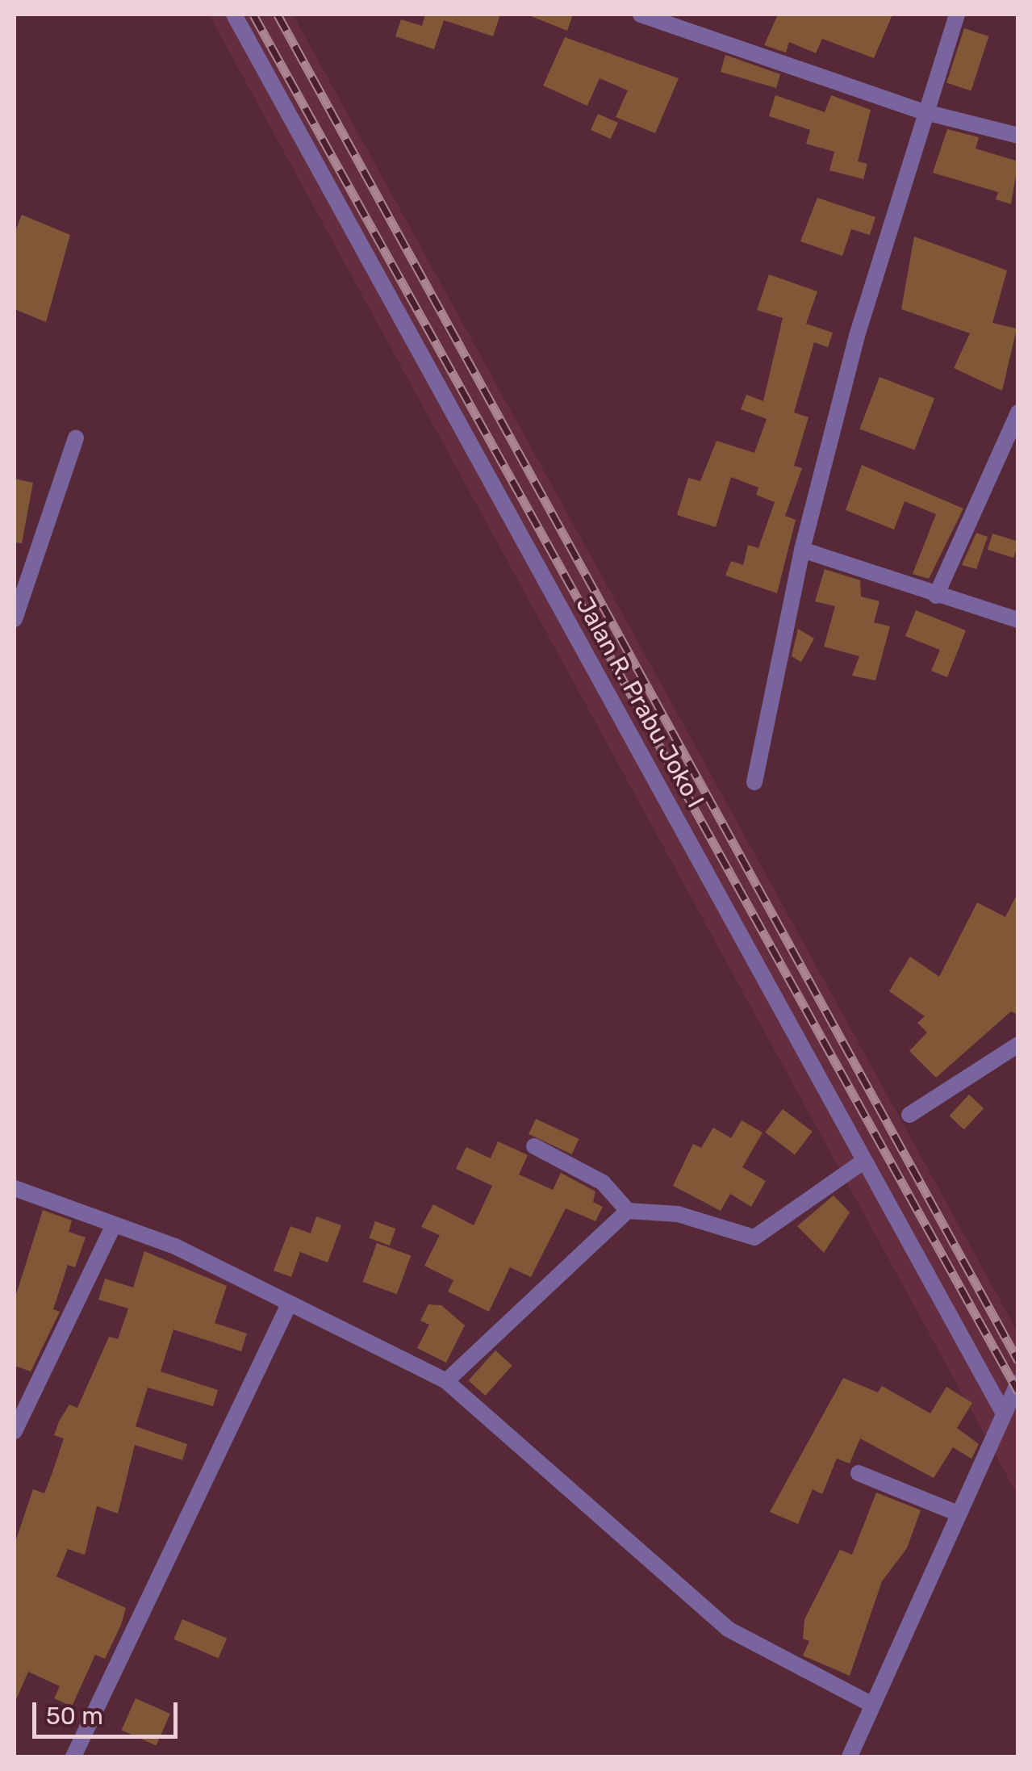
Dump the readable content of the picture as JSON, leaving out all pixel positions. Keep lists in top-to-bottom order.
{
  "streets": {
    "street": ["Jalan R. Prabu Joko I"]
  },
  "scale_bar": "50 m"
}
